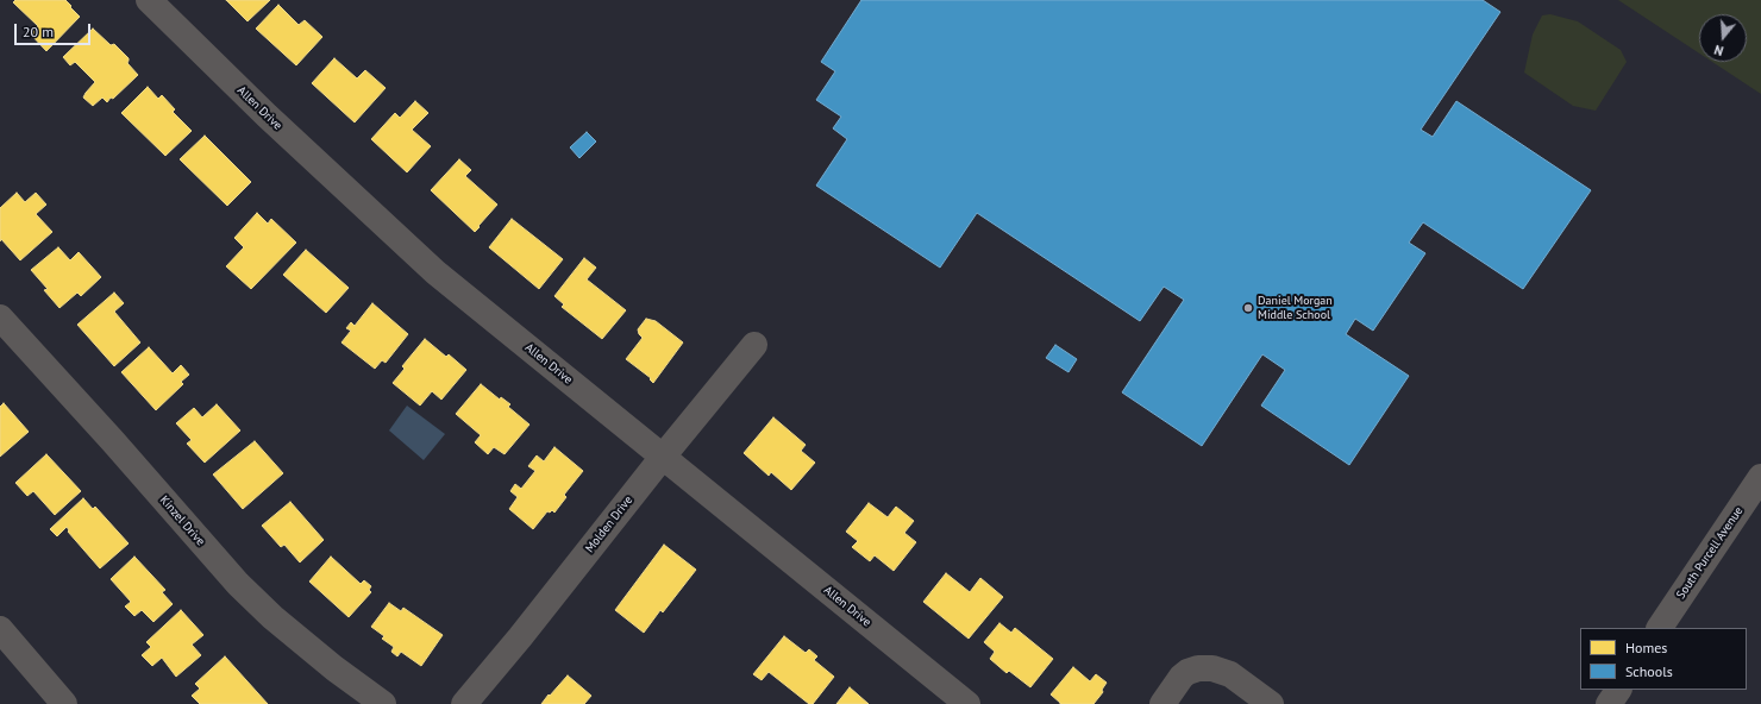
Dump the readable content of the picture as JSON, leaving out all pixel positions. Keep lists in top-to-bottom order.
{
  "streets": {
    "street": [
      "Allen Drive",
      "Kinzel Drive",
      "Molden Drive",
      "South Purcell Avenue"
    ]
  },
  "crossings": [
    ["Allen Drive", "Molden Drive"]
  ],
  "places": ["Daniel Morgan Middle School"],
  "legend": ["Homes", "Schools"],
  "scale_bar": "20 m",
  "north": "bottom"
}
